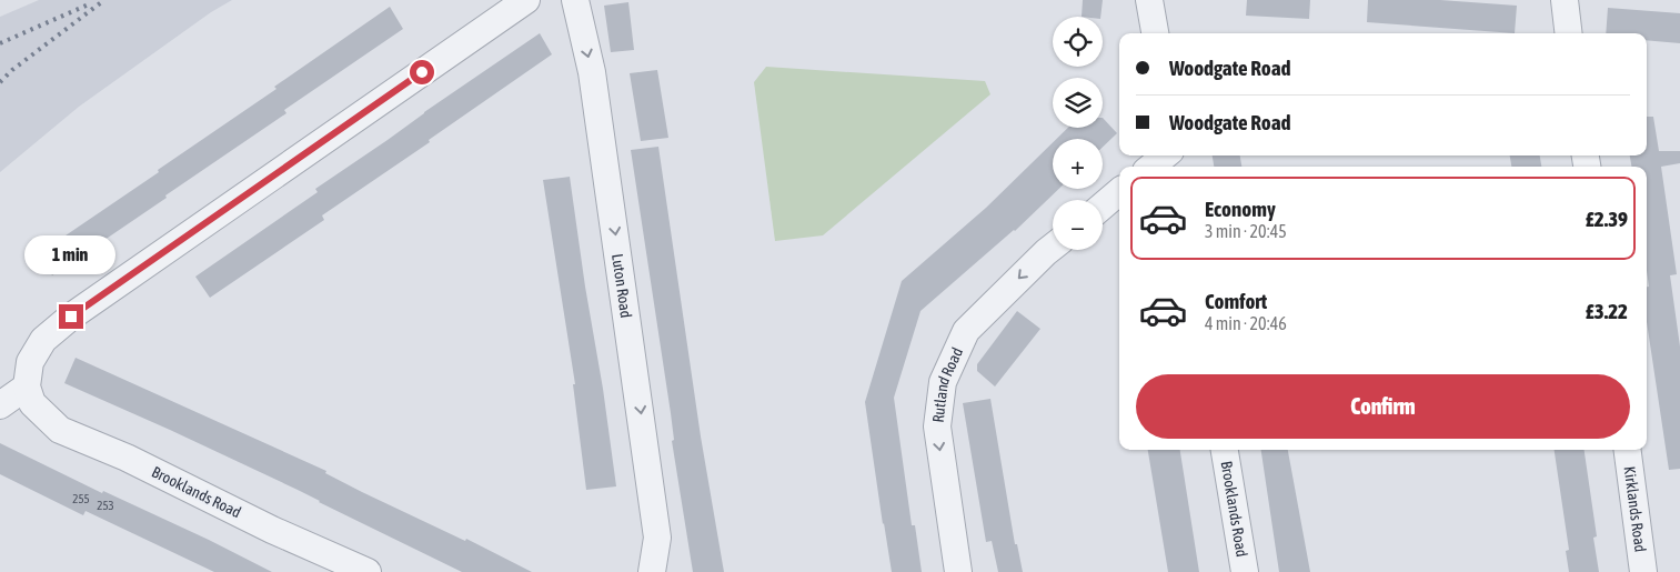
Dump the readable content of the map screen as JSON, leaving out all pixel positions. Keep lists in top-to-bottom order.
{
  "streets": {
    "street": [
      "Luton Road",
      "Rutland Road",
      "Brooklands Road",
      "Kirklands Road"
    ]
  },
  "one_way": ["Luton Road", "Rutland Road"],
  "house_numbers": ["255", "253"],
  "page": {
    "map_buttons": ["+", "−"],
    "banner": ["Woodgate Road", "Woodgate Road"],
    "list": [
      {
        "name": "Economy",
        "note": "3 min · 20:45",
        "value": "£2.39"
      },
      {
        "name": "Comfort",
        "note": "4 min · 20:46",
        "value": "£3.22"
      }
    ],
    "bubble": "1 min",
    "buttons": "Confirm"
  }
}
